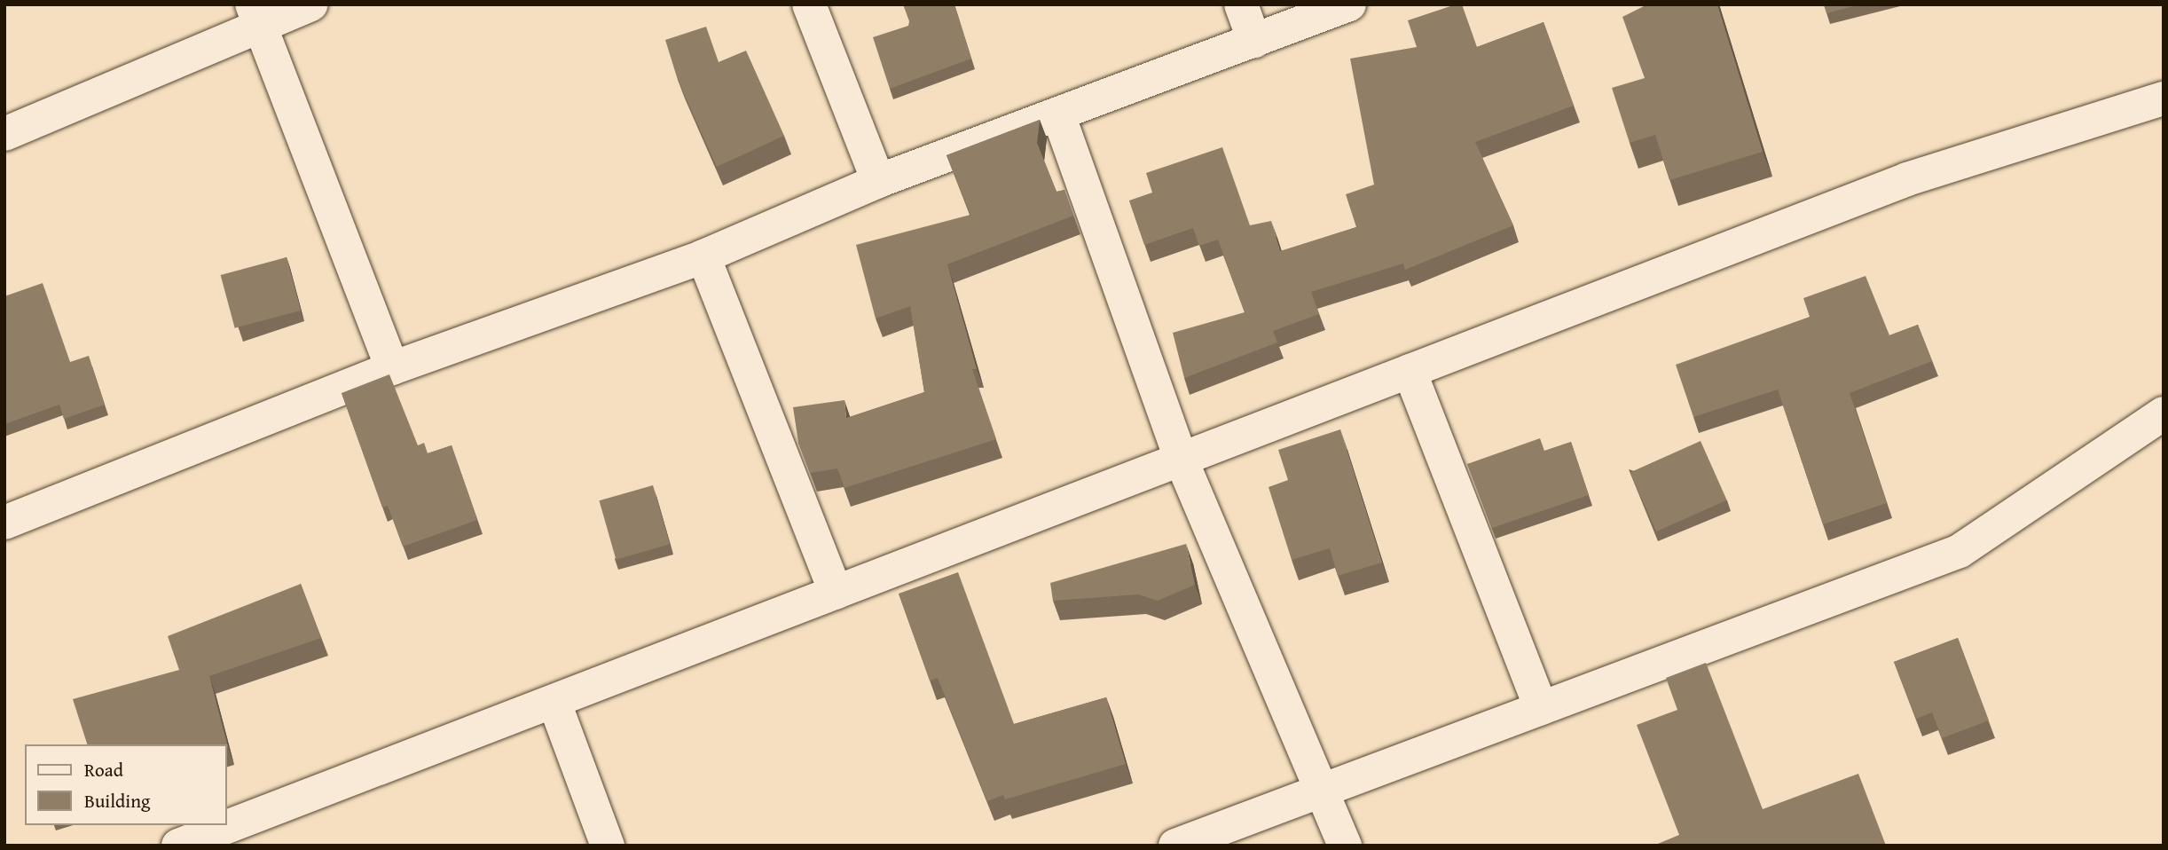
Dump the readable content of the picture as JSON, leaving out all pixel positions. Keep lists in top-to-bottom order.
{
  "legend": ["Road", "Building"]
}
